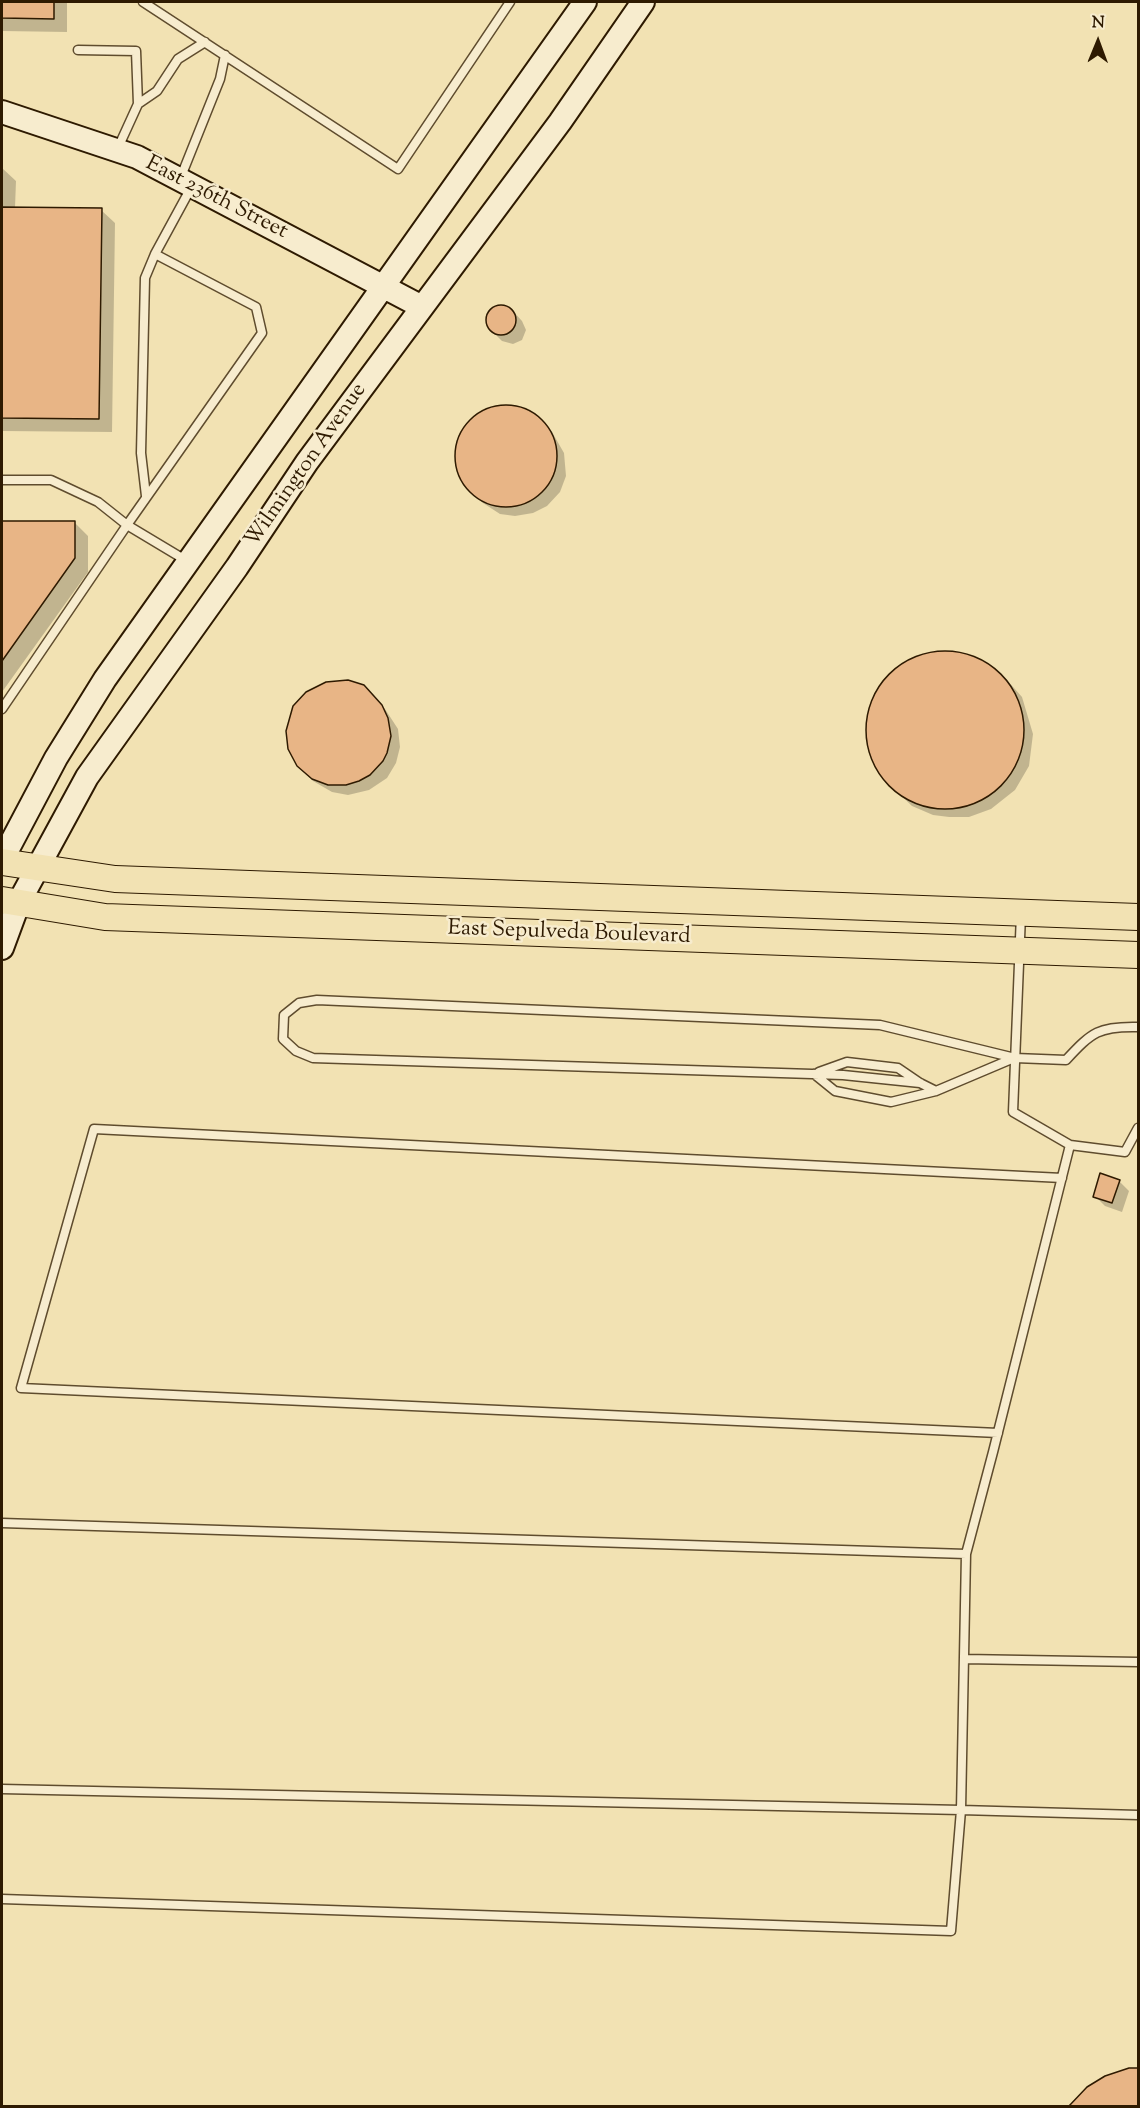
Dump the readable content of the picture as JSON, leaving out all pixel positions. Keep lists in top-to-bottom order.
{
  "streets": {
    "main road": ["East 236th Street", "Wilmington Avenue", "East Sepulveda Boulevard"]
  },
  "crossings": [
    ["East 236th Street", "Wilmington Avenue"],
    ["Wilmington Avenue", "East Sepulveda Boulevard"]
  ],
  "north": "top"
}
